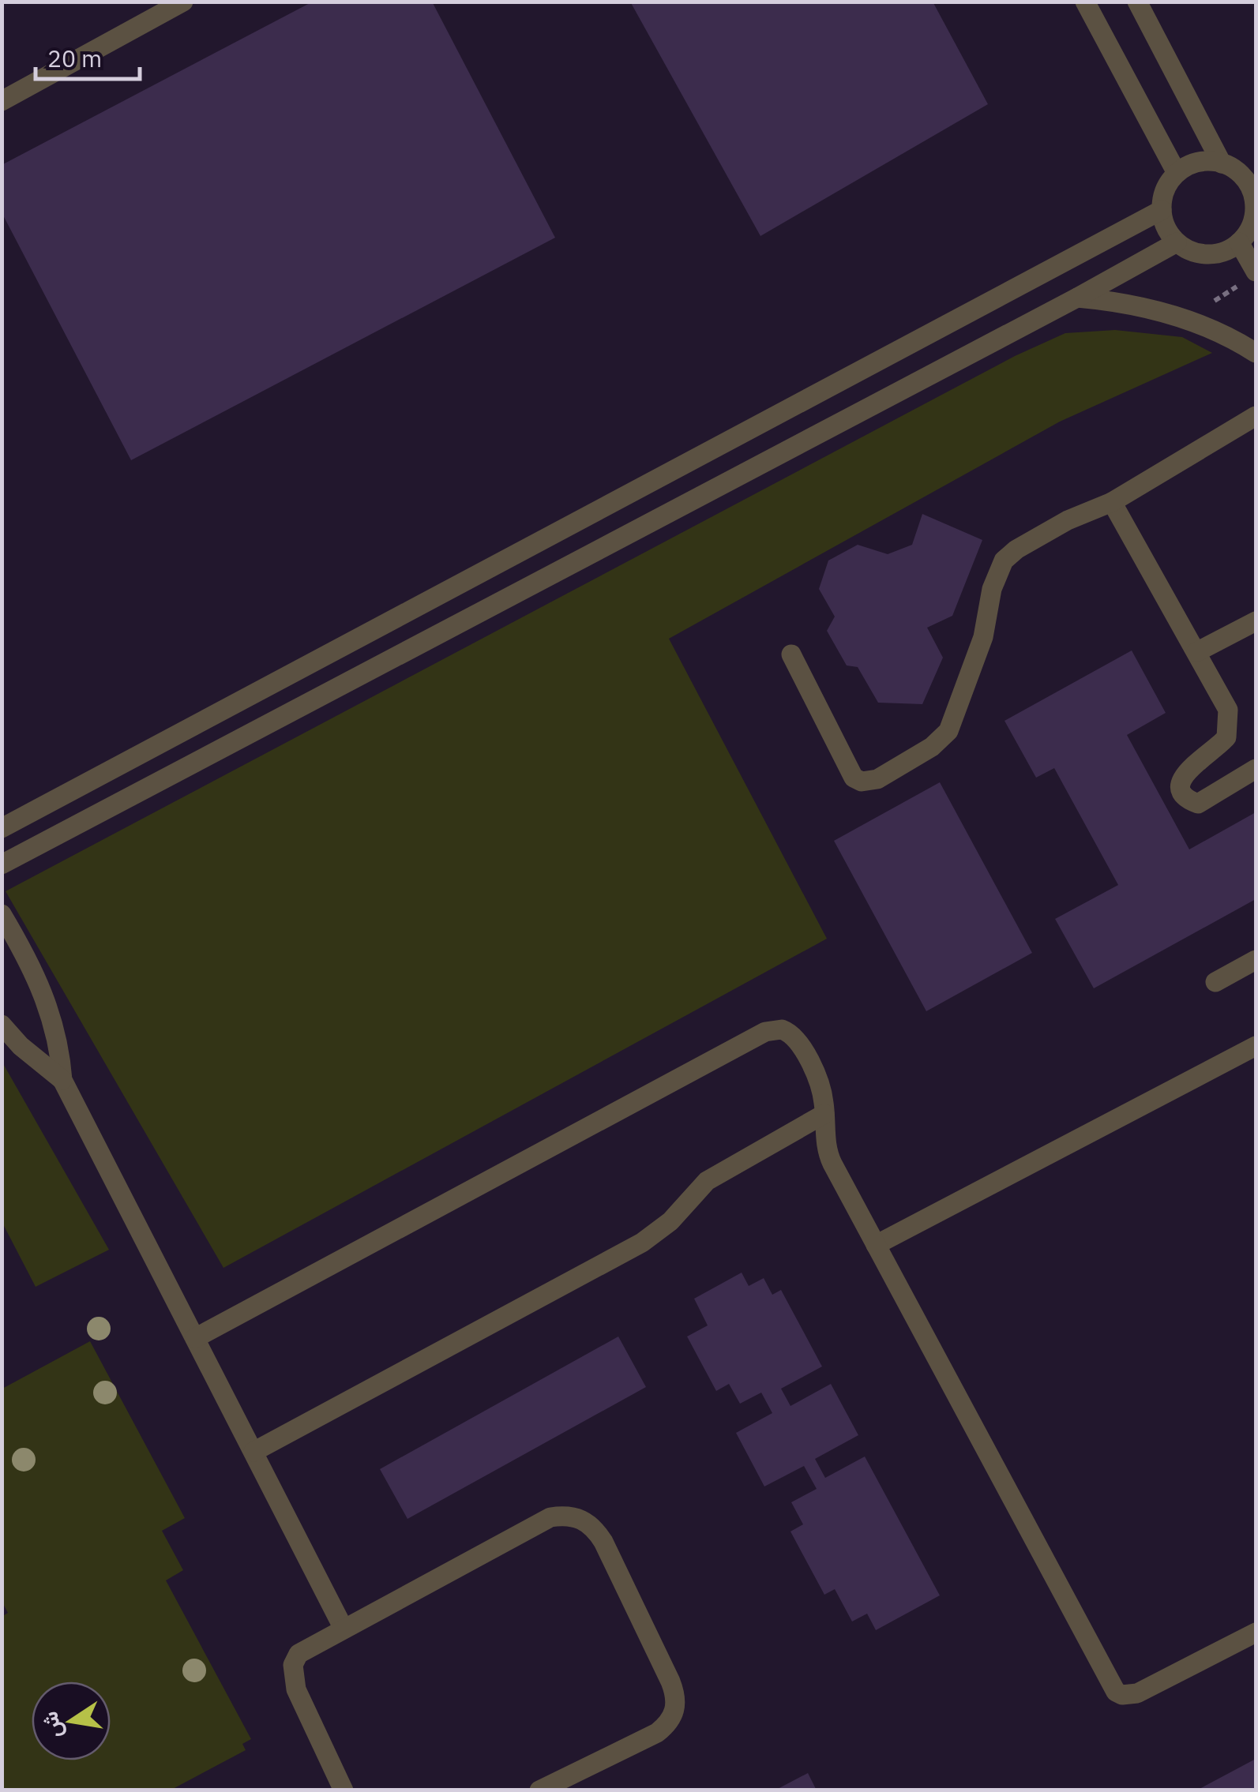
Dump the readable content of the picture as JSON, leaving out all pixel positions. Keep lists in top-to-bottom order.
{
  "scale_bar": "20 m",
  "north": "left"
}
